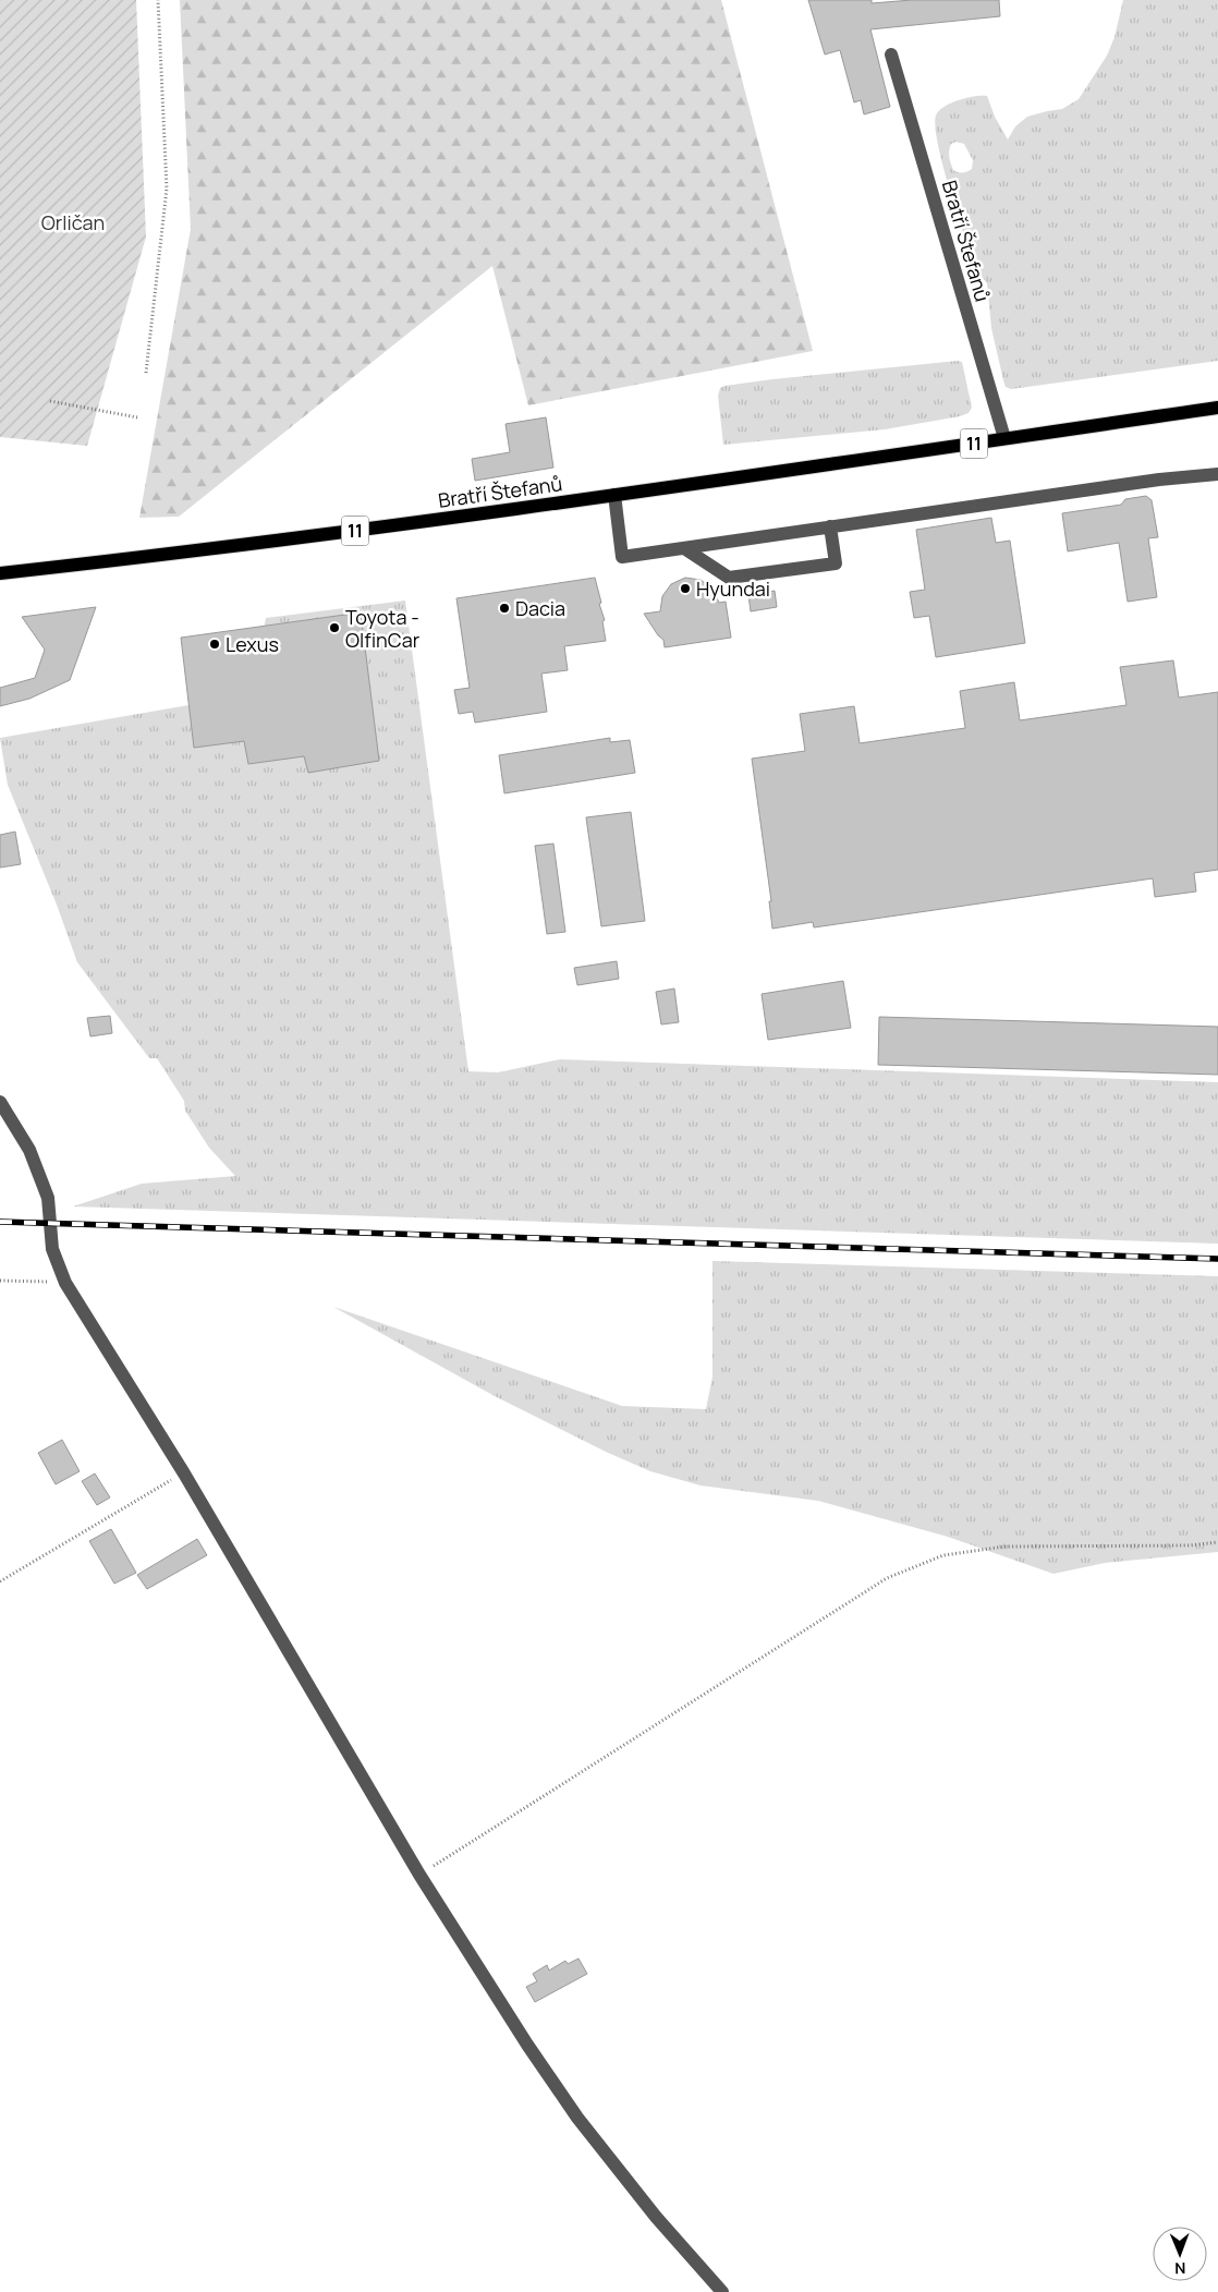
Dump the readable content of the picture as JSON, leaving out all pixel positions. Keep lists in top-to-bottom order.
{
  "streets": {
    "main road": ["Bratří Štefanů", "11"]
  },
  "parks": ["Orličan"],
  "places": [
    "Hyundai",
    "Dacia",
    "Toyota - OlfinCar",
    "Lexus"
  ],
  "north": "bottom"
}
